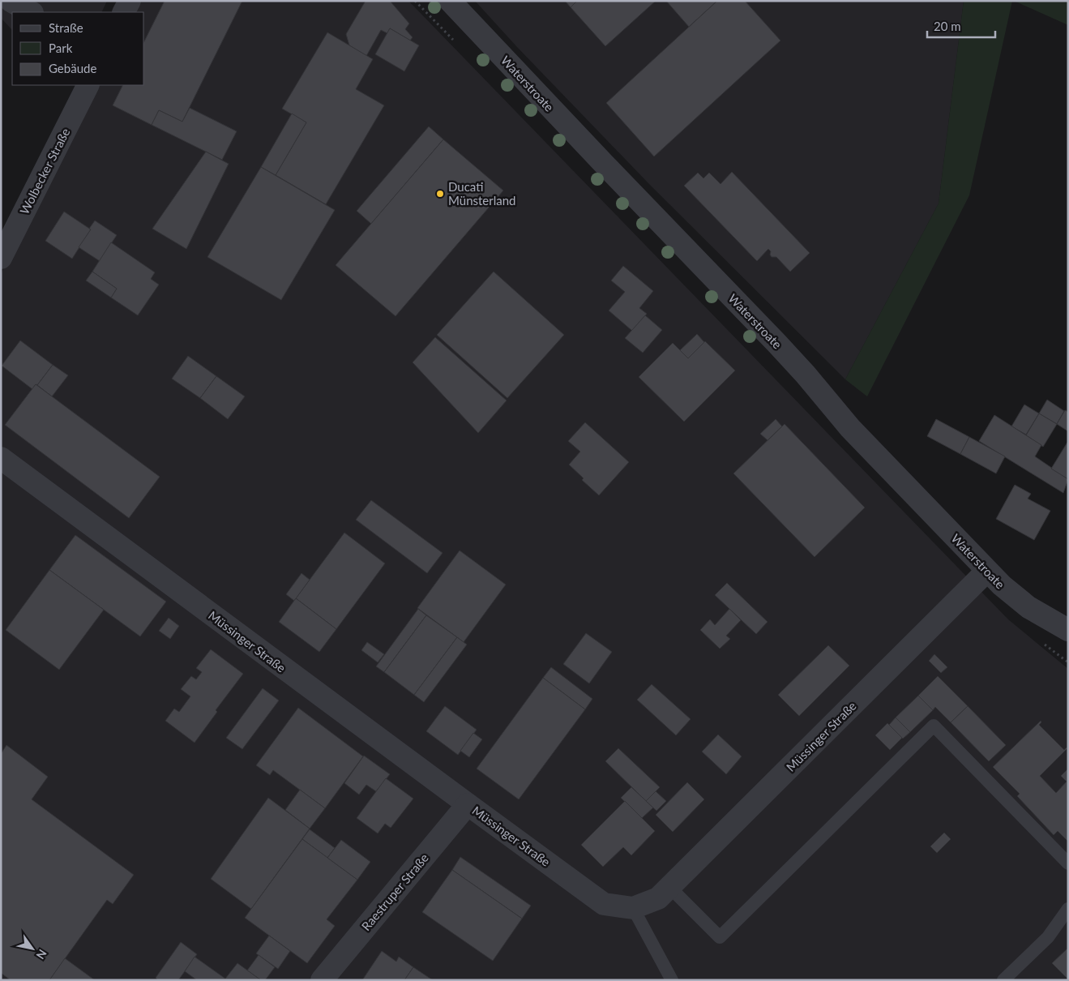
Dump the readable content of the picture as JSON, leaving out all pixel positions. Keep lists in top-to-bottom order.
{
  "streets": {
    "street": [
      "Waterstroate",
      "Wolbecker Straße",
      "Müssinger Straße",
      "Raestruper Straße"
    ]
  },
  "crossings": [
    ["Waterstroate", "Müssinger Straße"],
    ["Müssinger Straße", "Raestruper Straße"]
  ],
  "places": ["Ducati Münsterland"],
  "legend": ["Straße", "Park", "Gebäude"],
  "scale_bar": "20 m",
  "north": "bottom right"
}
